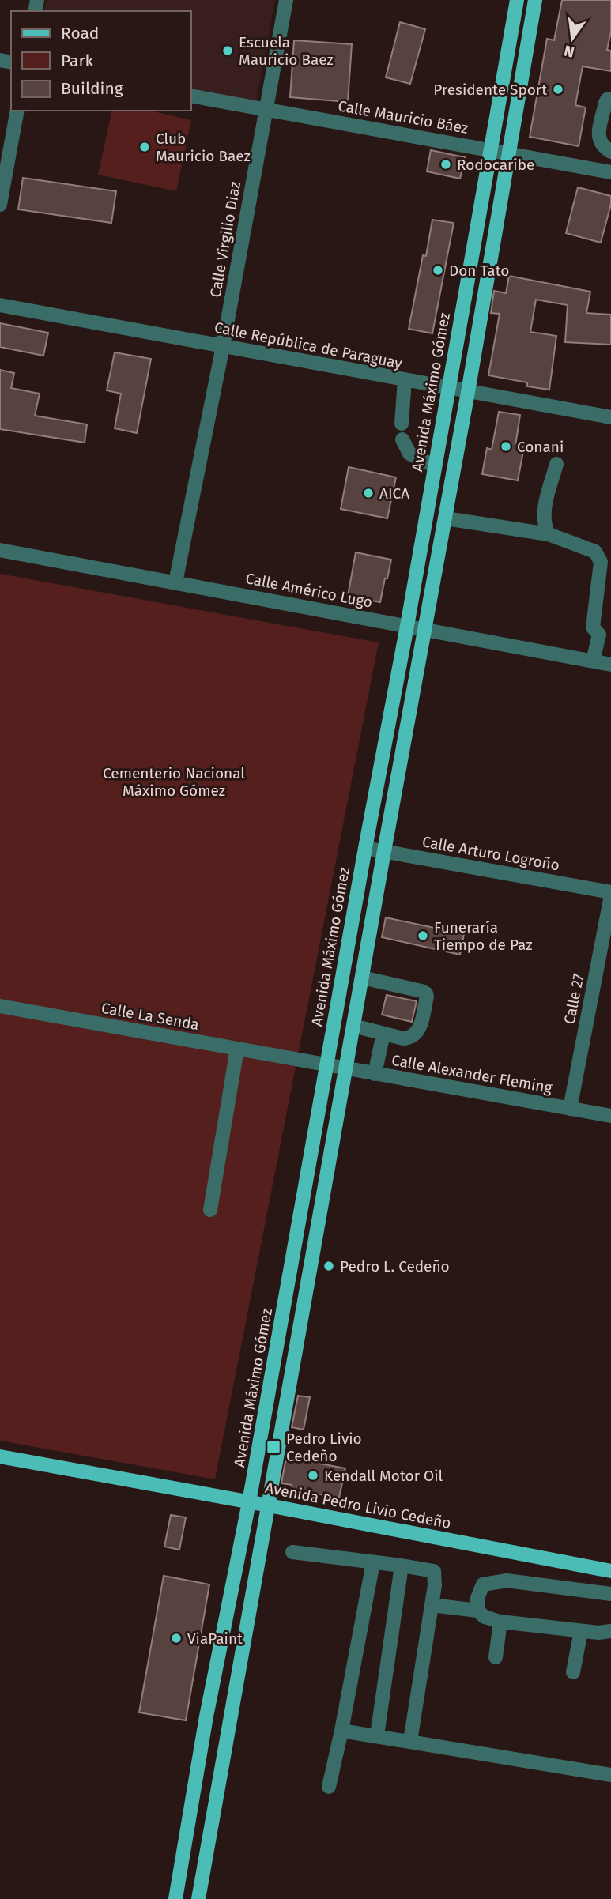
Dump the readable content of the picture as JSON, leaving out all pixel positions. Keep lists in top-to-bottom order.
{
  "streets": {
    "main road": ["Avenida Máximo Gómez", "Avenida Pedro Livio Cedeño"],
    "street": [
      "Calle Mauricio Báez",
      "Calle Virgilio Diaz",
      "Calle República de Paraguay",
      "Calle Américo Lugo",
      "Calle Arturo Logroño",
      "Calle 27",
      "Calle La Senda",
      "Calle Alexander Fleming"
    ]
  },
  "crossings": [
    ["Calle Mauricio Báez", "Calle Virgilio Diaz"],
    ["Calle Mauricio Báez", "Avenida Máximo Gómez"],
    ["Calle Virgilio Diaz", "Calle República de Paraguay"],
    ["Calle Virgilio Diaz", "Calle Américo Lugo"],
    ["Calle República de Paraguay", "Avenida Máximo Gómez"],
    ["Avenida Máximo Gómez", "Calle Américo Lugo"],
    ["Avenida Máximo Gómez", "Calle Arturo Logroño"],
    ["Avenida Máximo Gómez", "Calle La Senda"],
    ["Avenida Máximo Gómez", "Calle Alexander Fleming"],
    ["Avenida Máximo Gómez", "Avenida Pedro Livio Cedeño"],
    ["Calle Arturo Logroño", "Calle 27"],
    ["Calle 27", "Calle Alexander Fleming"],
    ["Calle La Senda", "Calle Alexander Fleming"]
  ],
  "parks": ["Cementerio Nacional Máximo Gómez"],
  "places": {
    "other": [
      "Escuela Mauricio Baez",
      "Presidente Sport",
      "Club Mauricio Baez",
      "Rodocaribe",
      "Don Tato",
      "Conani",
      "AICA",
      "Funeraría Tiempo de Paz",
      "Pedro L. Cedeño",
      "Kendall Motor Oil",
      "ViaPaint"
    ],
    "transit": ["Pedro Livio Cedeño"]
  },
  "legend": ["Road", "Park", "Building"],
  "north": "bottom"
}
